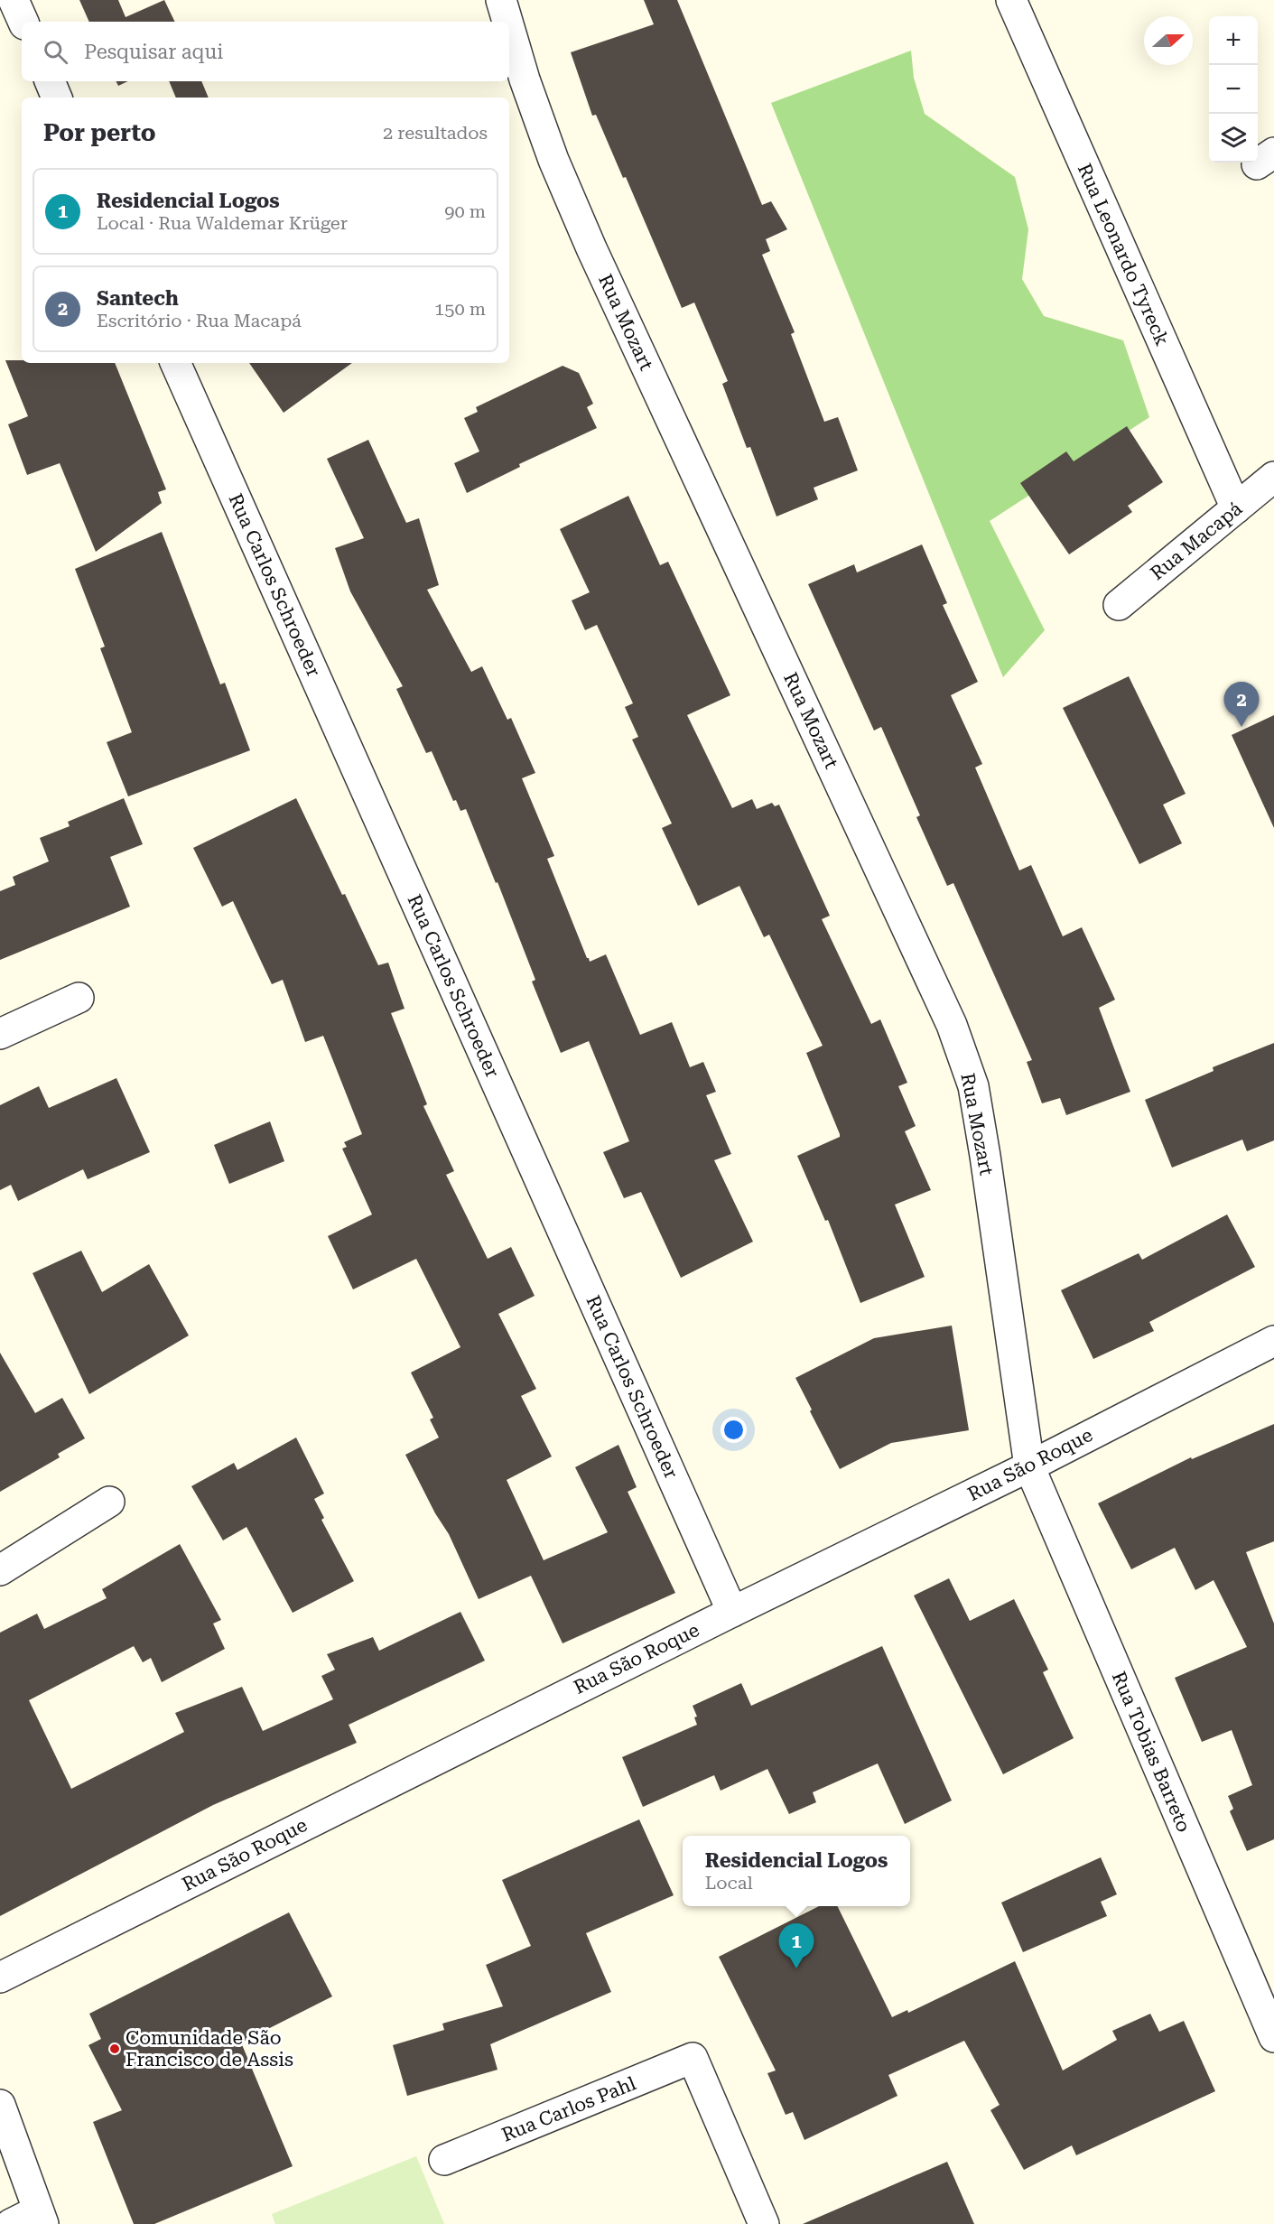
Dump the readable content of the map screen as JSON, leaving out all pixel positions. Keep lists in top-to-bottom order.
{
  "streets": {
    "street": [
      "Rua Leonardo Tyreck",
      "Rua Mozart",
      "Rua Macapá",
      "Rua Carlos Schroeder",
      "Rua São Roque",
      "Rua Tobias Barreto",
      "Rua Carlos Pahl"
    ]
  },
  "crossings": [
    ["Rua Leonardo Tyreck", "Rua Macapá"],
    ["Rua Mozart", "Rua São Roque"],
    ["Rua Mozart", "Rua Tobias Barreto"],
    ["Rua Carlos Schroeder", "Rua São Roque"],
    ["Rua São Roque", "Rua Tobias Barreto"]
  ],
  "places": ["Comunidade São Francisco de Assis"],
  "north": "right",
  "page": {
    "map_buttons": ["+", "−"],
    "search": "Pesquisar aqui",
    "heading": ["Por perto", "2 resultados"],
    "list": [
      {
        "mark": "1",
        "name": "Residencial Logos",
        "note": "Local · Rua Waldemar Krüger",
        "value": "90 m"
      },
      {
        "mark": "2",
        "name": "Santech",
        "note": "Escritório · Rua Macapá",
        "value": "150 m"
      }
    ],
    "pins": ["2", "1"],
    "popup": ["Residencial Logos", "Local"]
  }
}
